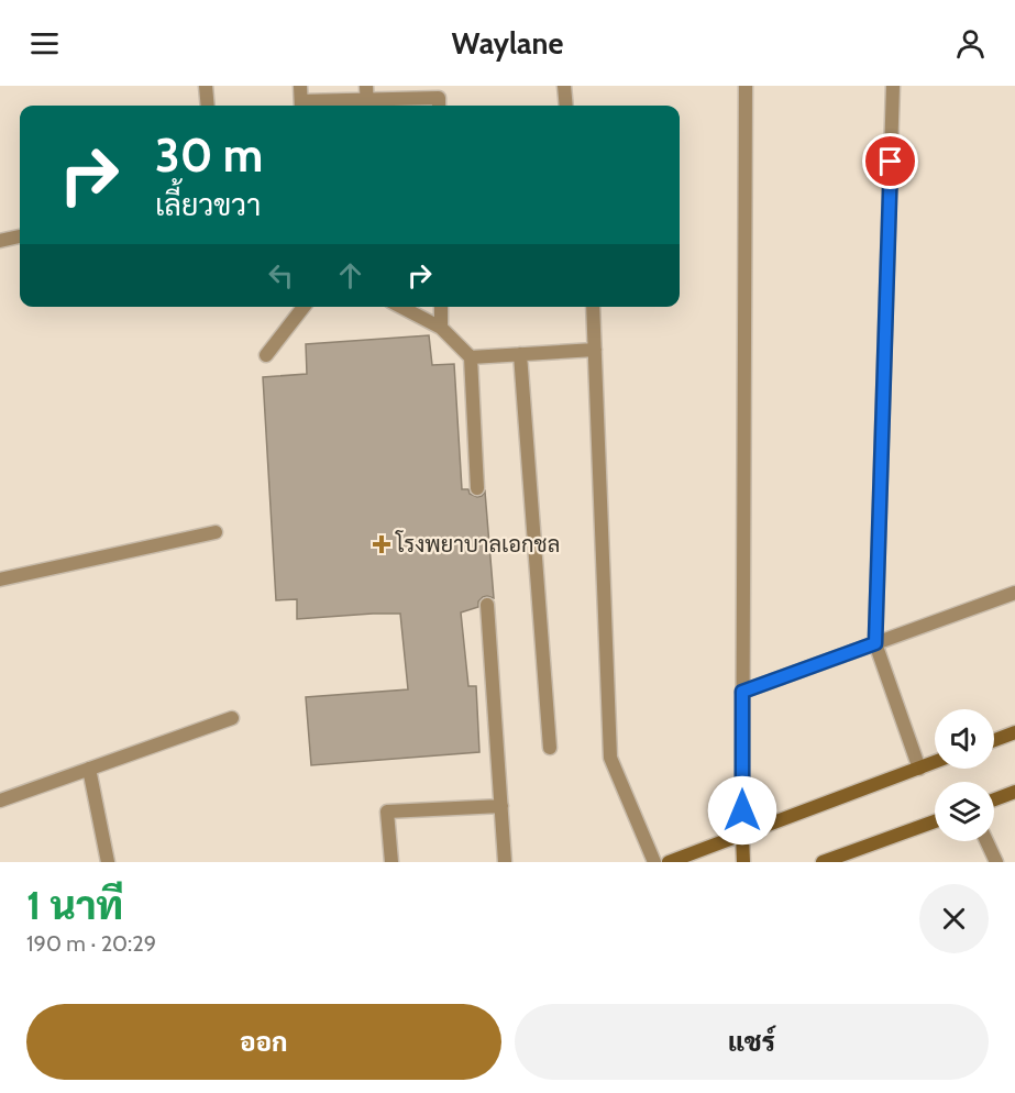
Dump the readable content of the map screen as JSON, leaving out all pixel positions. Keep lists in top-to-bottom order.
{
  "places": {
    "health": ["โรงพยาบาลเอกชล"]
  },
  "page": {
    "header": "Waylane",
    "turn": ["30 m", "เลี้ยวขวา"],
    "heading": ["1 นาที", "190 m · 20:29"],
    "buttons": ["ออก", "แชร์"]
  }
}
